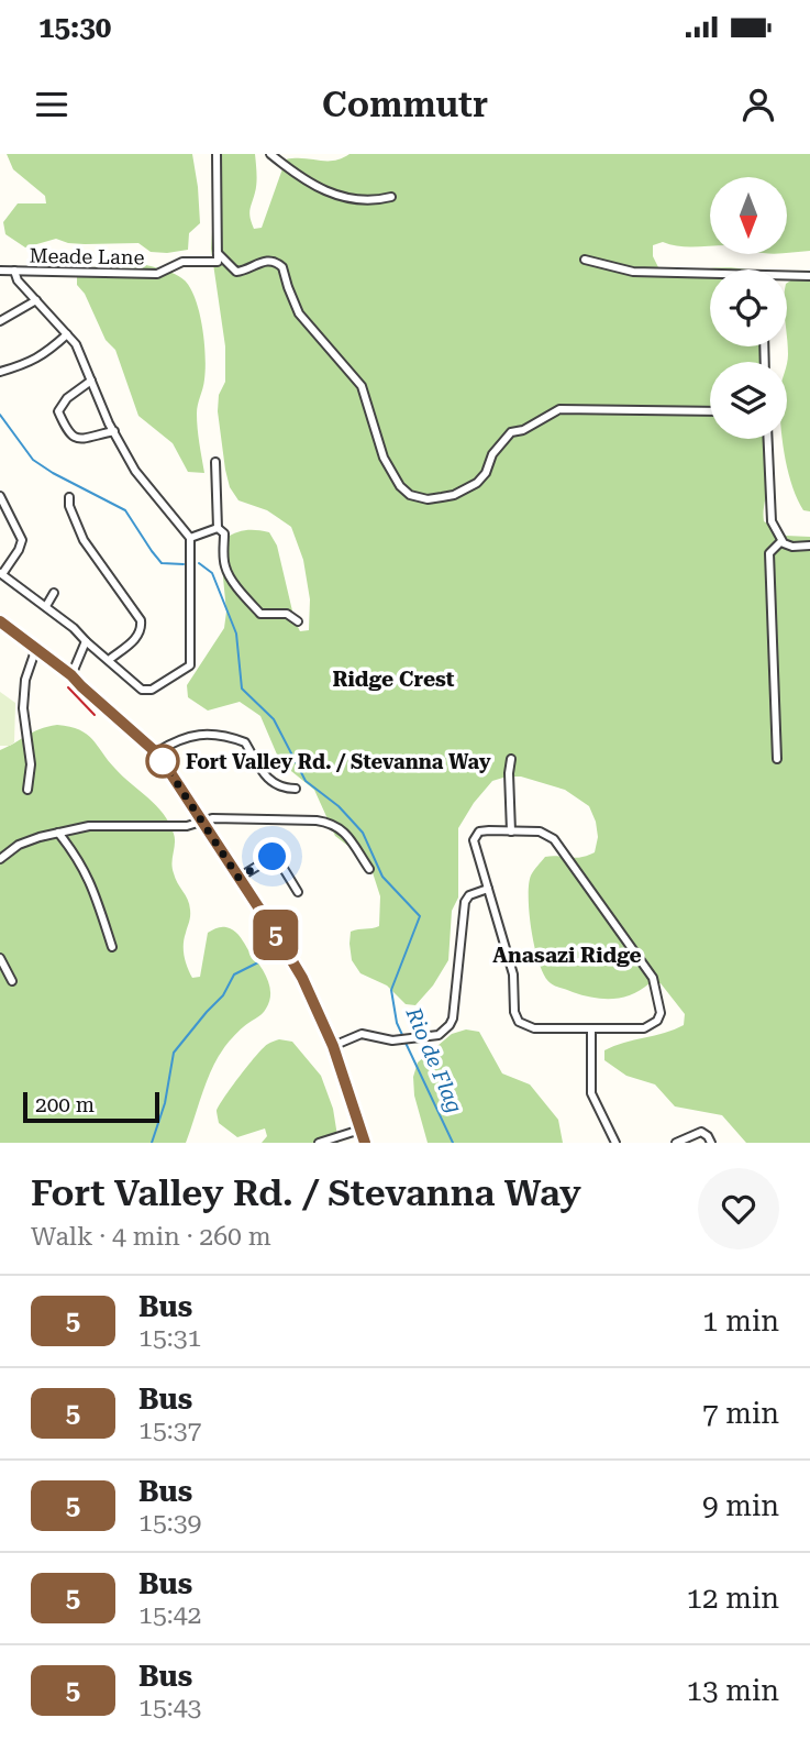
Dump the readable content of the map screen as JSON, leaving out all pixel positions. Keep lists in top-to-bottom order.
{
  "streets": {
    "street": ["Meade Lane"]
  },
  "districts": ["Ridge Crest", "Anasazi Ridge"],
  "water": ["Rio de Flag"],
  "places": ["Fort Valley Rd. / Stevanna Way"],
  "lines": ["bus line 5"],
  "scale_bar": "200 m",
  "north": "bottom",
  "page": {
    "status": "15:30",
    "header": "Commutr",
    "on_map": "5",
    "scale": "200 m",
    "heading": ["Fort Valley Rd. / Stevanna Way", "Walk · 4 min · 260 m"],
    "list": [
      {
        "mark": "5",
        "name": "Bus",
        "note": "15:31",
        "value": "1 min"
      },
      {
        "mark": "5",
        "name": "Bus",
        "note": "15:37",
        "value": "7 min"
      },
      {
        "mark": "5",
        "name": "Bus",
        "note": "15:39",
        "value": "9 min"
      },
      {
        "mark": "5",
        "name": "Bus",
        "note": "15:42",
        "value": "12 min"
      },
      {
        "mark": "5",
        "name": "Bus",
        "note": "15:43",
        "value": "13 min"
      }
    ]
  }
}
